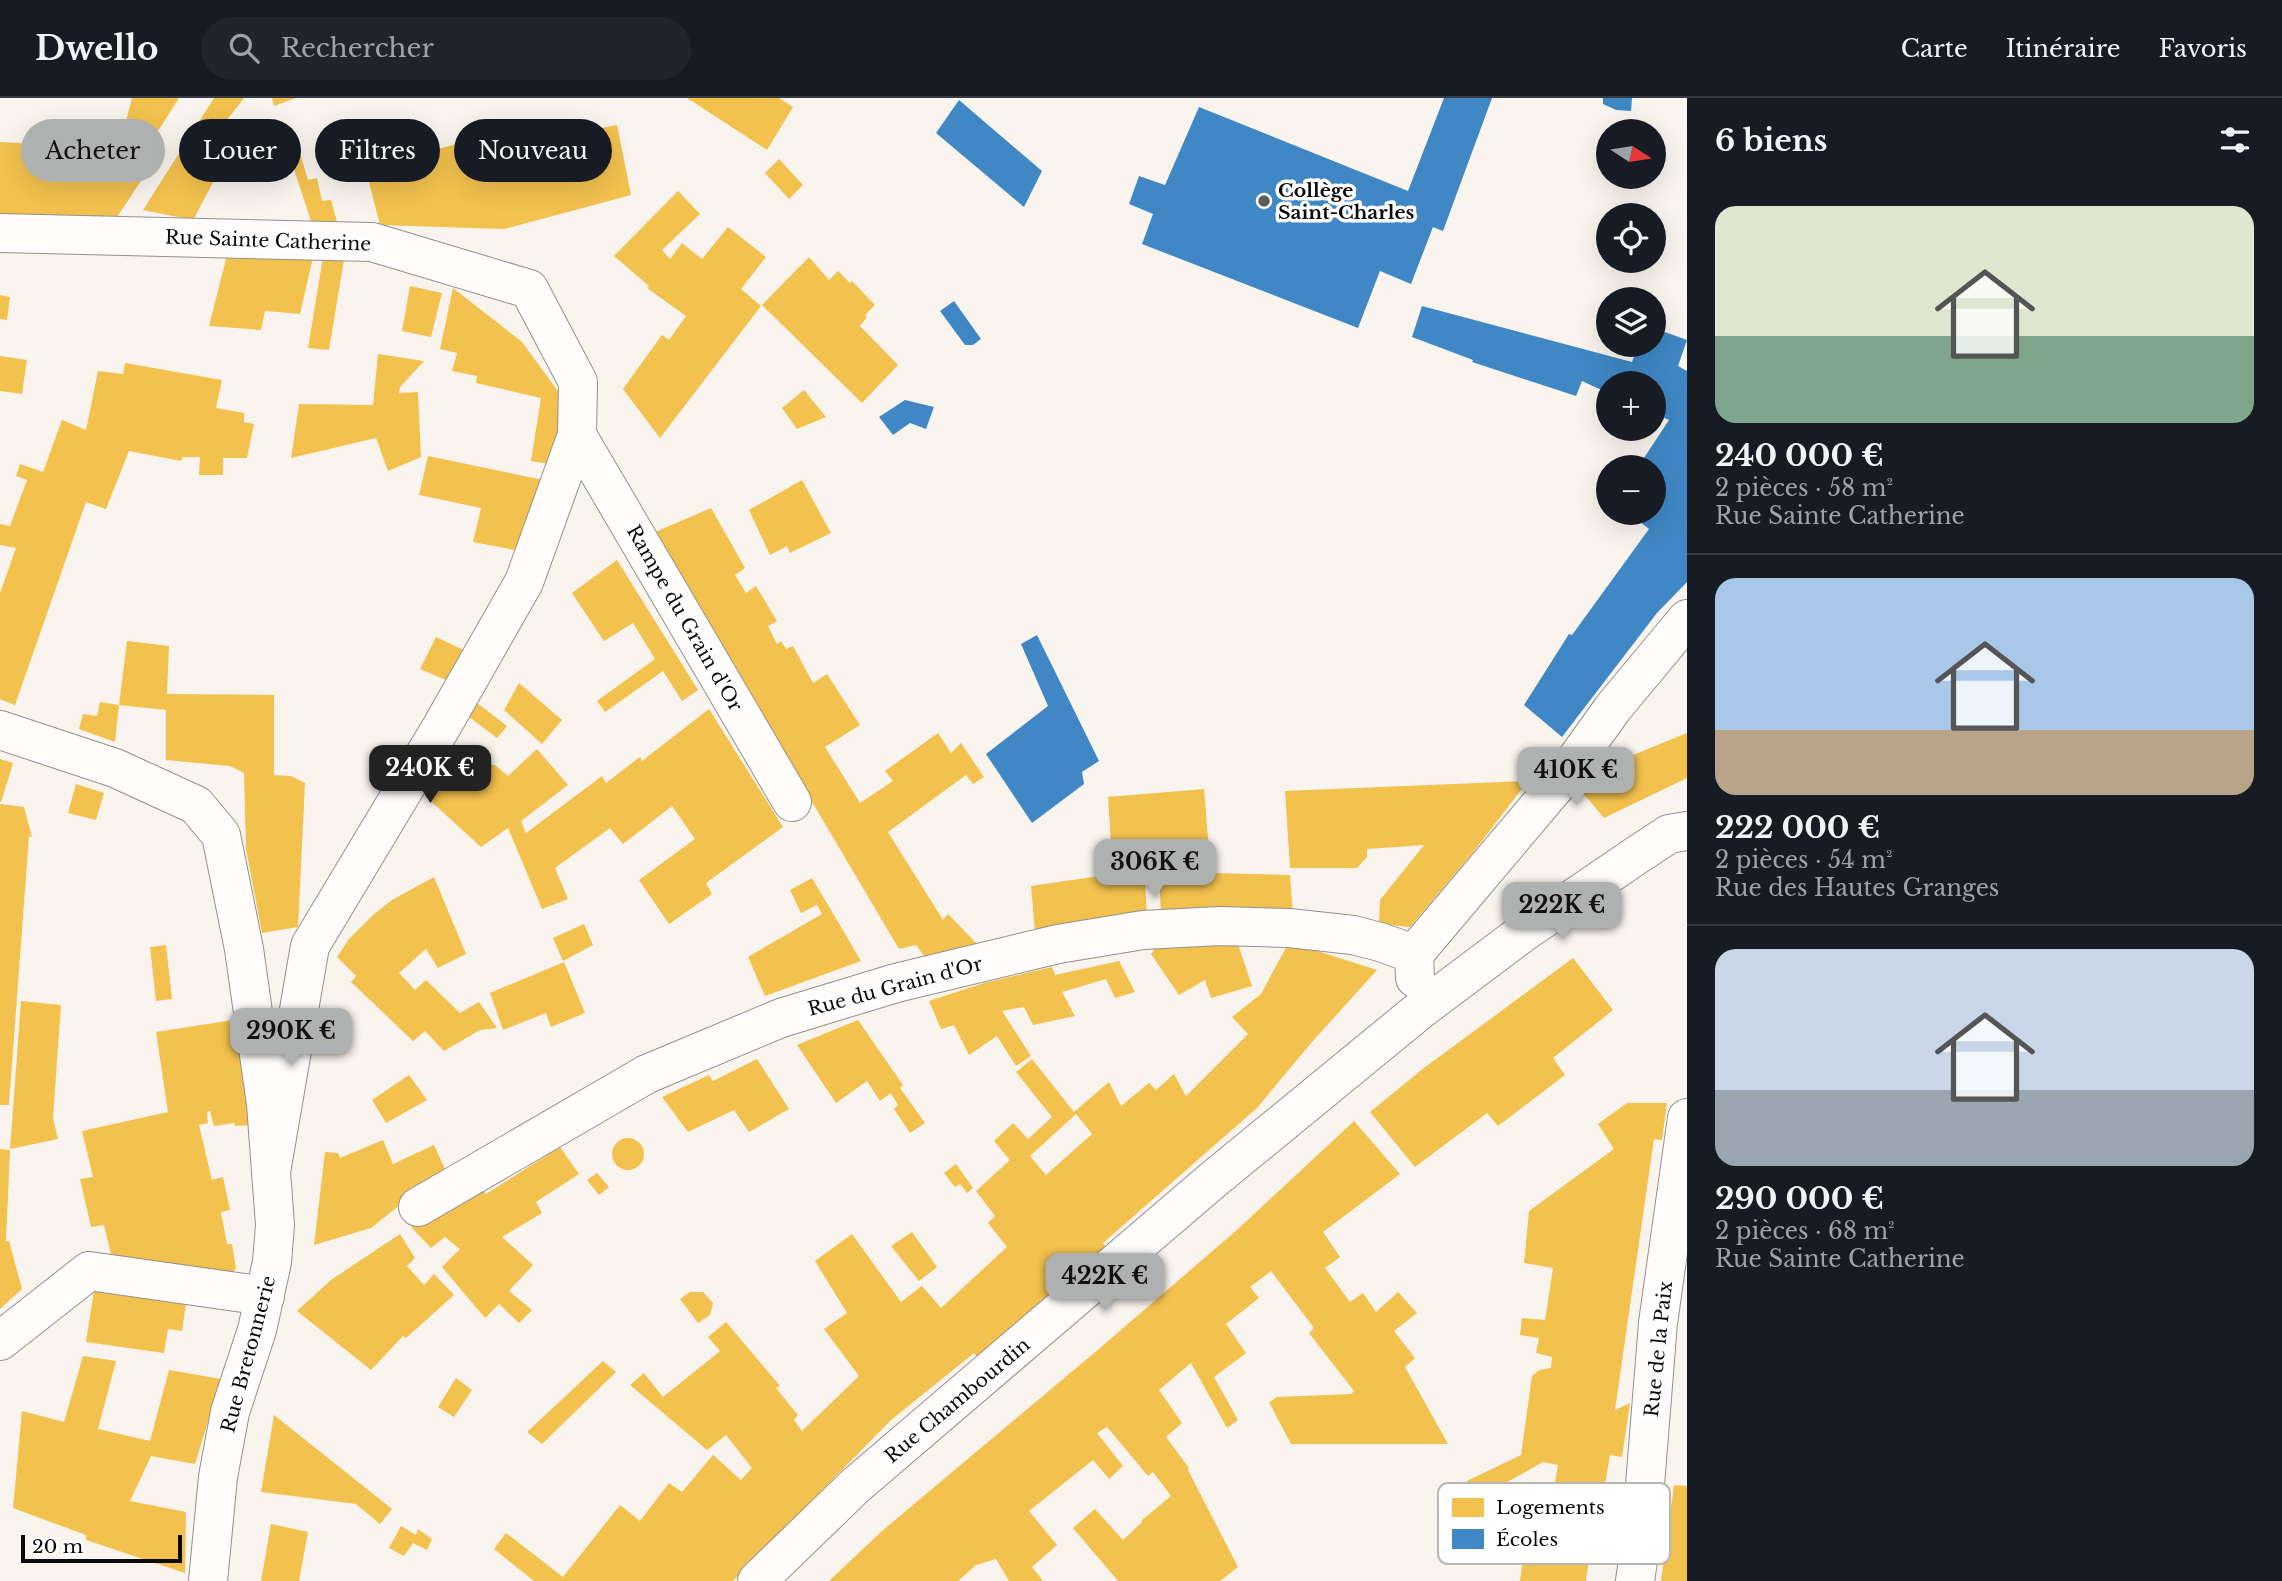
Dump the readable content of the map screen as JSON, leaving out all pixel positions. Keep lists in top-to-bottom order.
{
  "streets": {
    "street": [
      "Rue Sainte Catherine",
      "Rampe du Grain d'Or",
      "Rue du Grain d'Or",
      "Rue de la Paix",
      "Rue Bretonnerie",
      "Rue Chambourdin"
    ]
  },
  "crossings": [
    ["Rue Sainte Catherine", "Rampe du Grain d'Or"],
    ["Rue Sainte Catherine", "Rue Bretonnerie"]
  ],
  "places": ["Collège Saint-Charles"],
  "legend": ["Logements", "Écoles"],
  "scale_bar": "20 m",
  "north": "right",
  "page": {
    "header": "Dwello",
    "search": "Rechercher",
    "nav": ["Carte", "Itinéraire", "Favoris"],
    "heading": "6 biens",
    "map_buttons": ["+", "−"],
    "chip": [
      "Acheter",
      "Louer",
      "Filtres",
      "Nouveau"
    ],
    "list": [
      {
        "name": "240 000 €",
        "note": "2 pièces · 58 m² · Rue Sainte Catherine"
      },
      {
        "name": "222 000 €",
        "note": "2 pièces · 54 m² · Rue des Hautes Granges"
      },
      {
        "name": "290 000 €",
        "note": "2 pièces · 68 m² · Rue Sainte Catherine"
      }
    ],
    "price": [
      "240K €",
      "410K €",
      "306K €",
      "222K €",
      "290K €",
      "422K €"
    ],
    "scale": "20 m"
  }
}
